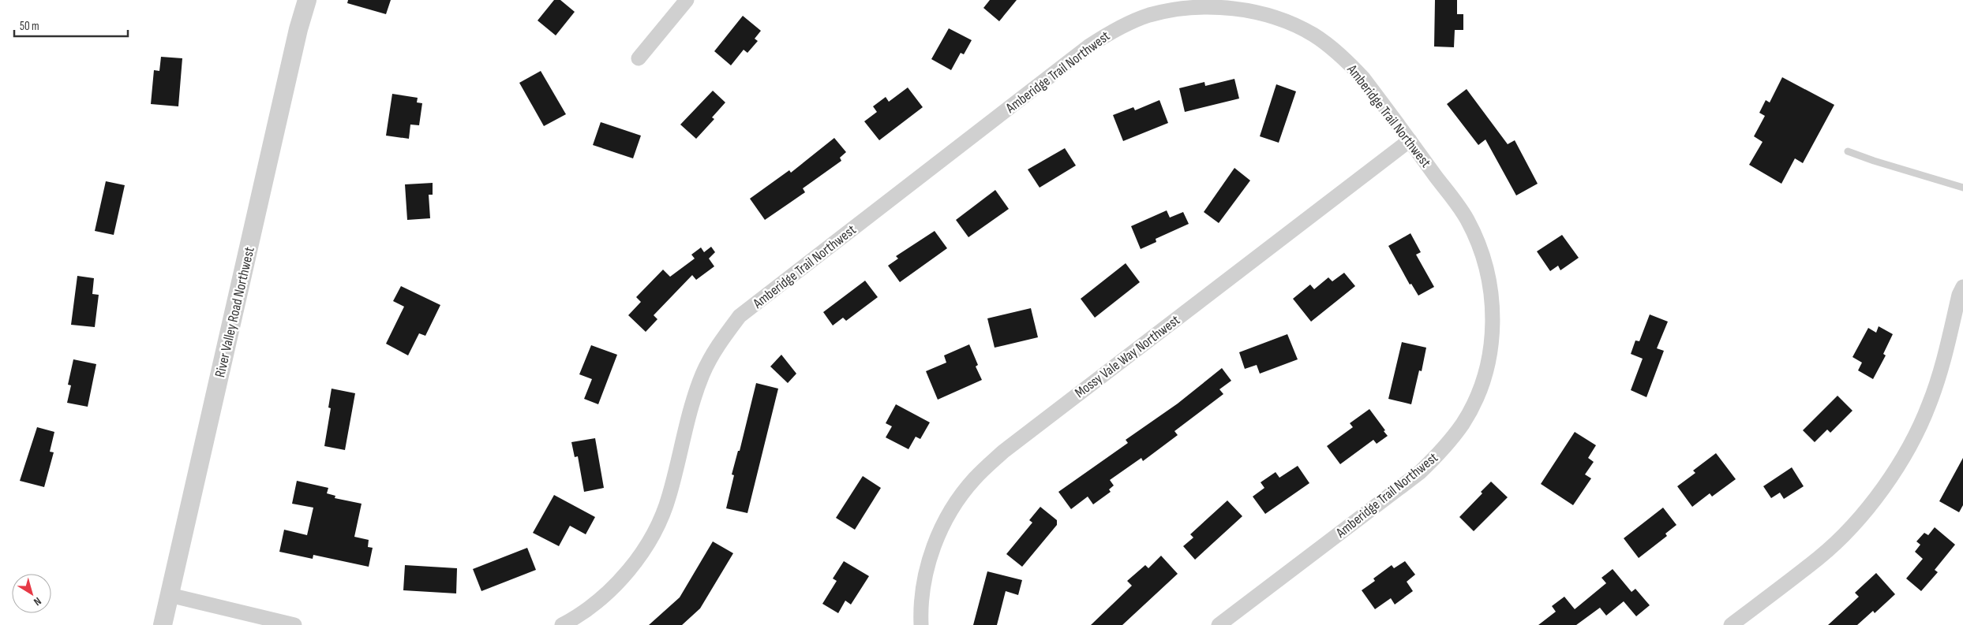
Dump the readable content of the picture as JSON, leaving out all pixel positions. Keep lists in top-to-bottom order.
{
  "streets": {
    "street": ["Amberidge Trail Northwest", "River Valley Road Northwest", "Mossy Vale Way Northwest"]
  },
  "crossings": [
    ["Amberidge Trail Northwest", "Mossy Vale Way Northwest"]
  ],
  "scale_bar": "50 m",
  "north": "bottom right"
}
